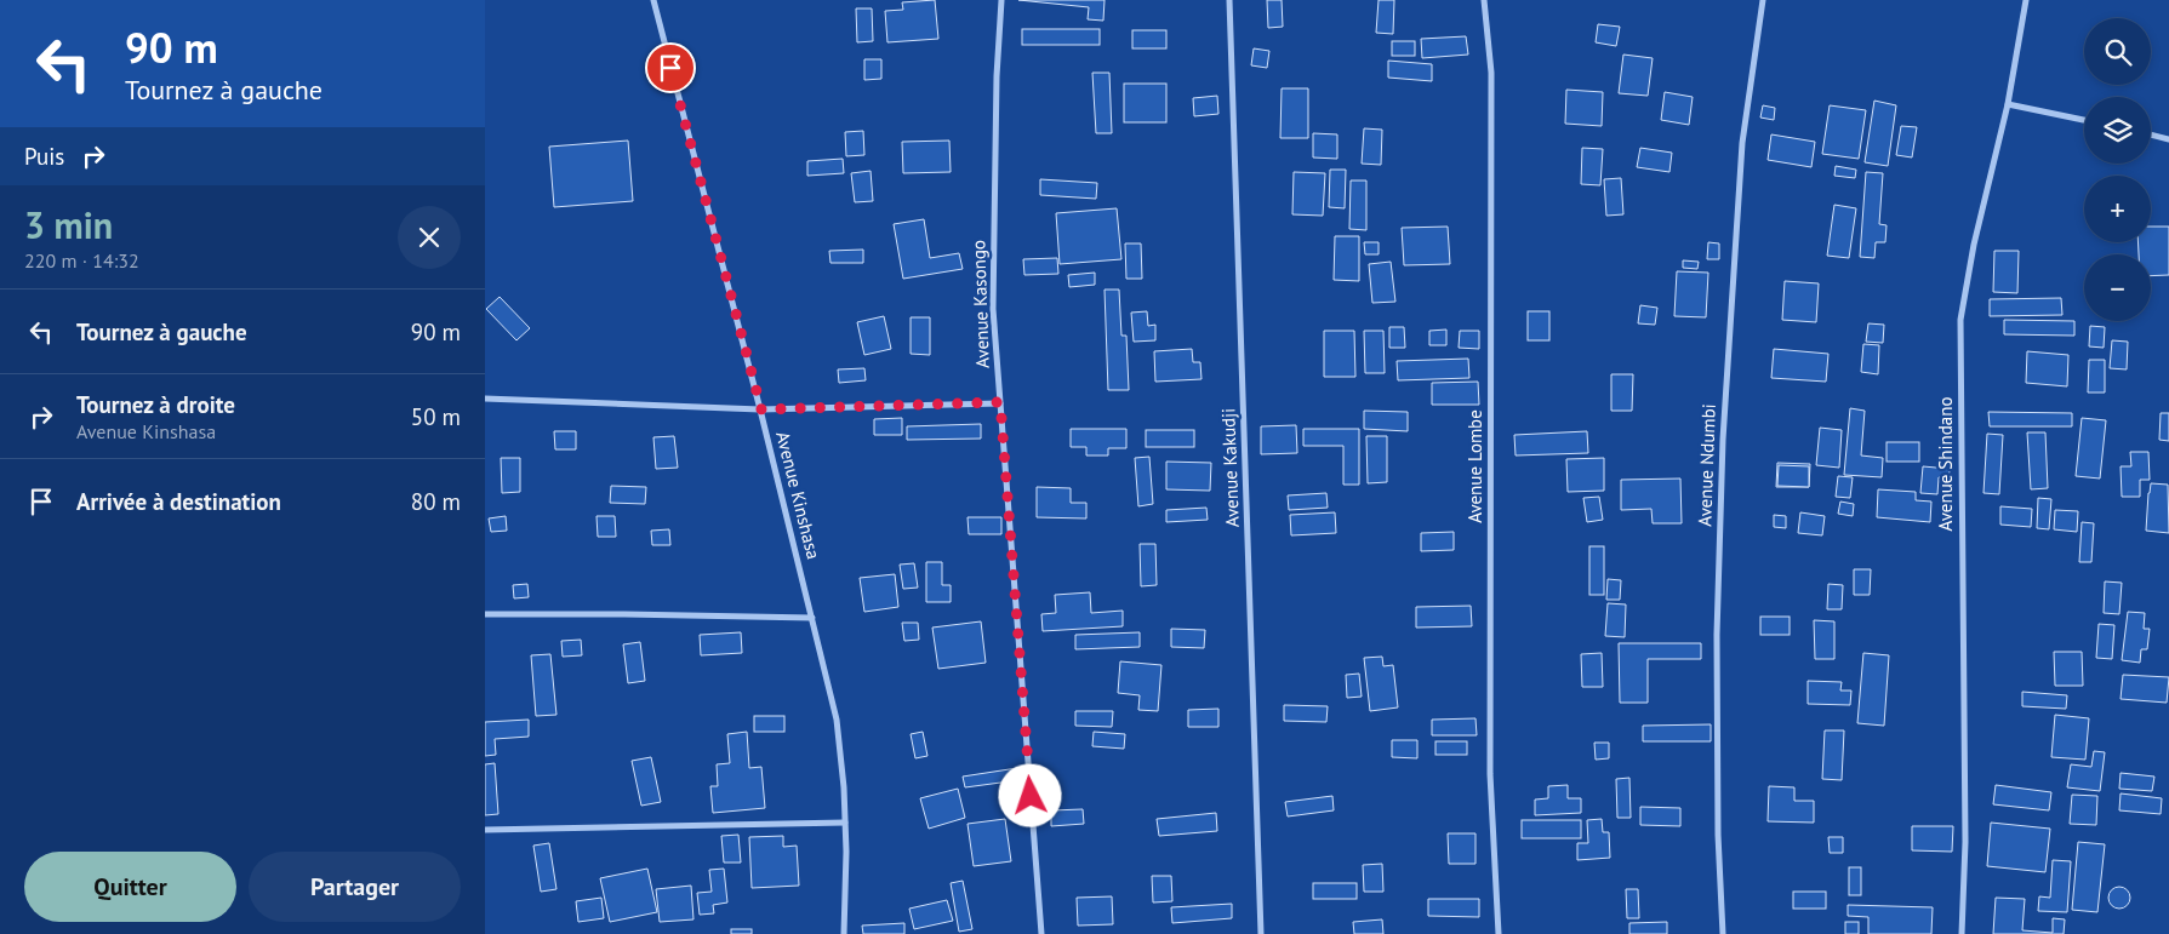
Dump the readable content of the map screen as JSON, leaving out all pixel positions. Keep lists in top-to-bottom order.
{
  "streets": {
    "street": [
      "Avenue Kasongo",
      "Avenue Shindano",
      "Avenue Ndumbi",
      "Avenue Lombe",
      "Avenue Kakudji",
      "Avenue Kinshasa"
    ]
  },
  "page": {
    "turn": ["90 m", "Tournez à gauche"],
    "map_buttons": ["+", "−"],
    "then": "Puis",
    "heading": ["3 min", "220 m · 14:32"],
    "list": [
      {
        "name": "Tournez à gauche",
        "value": "90 m"
      },
      {
        "name": "Tournez à droite",
        "note": "Avenue Kinshasa",
        "value": "50 m"
      },
      {
        "name": "Arrivée à destination",
        "value": "80 m"
      }
    ],
    "buttons": ["Quitter", "Partager"]
  }
}
